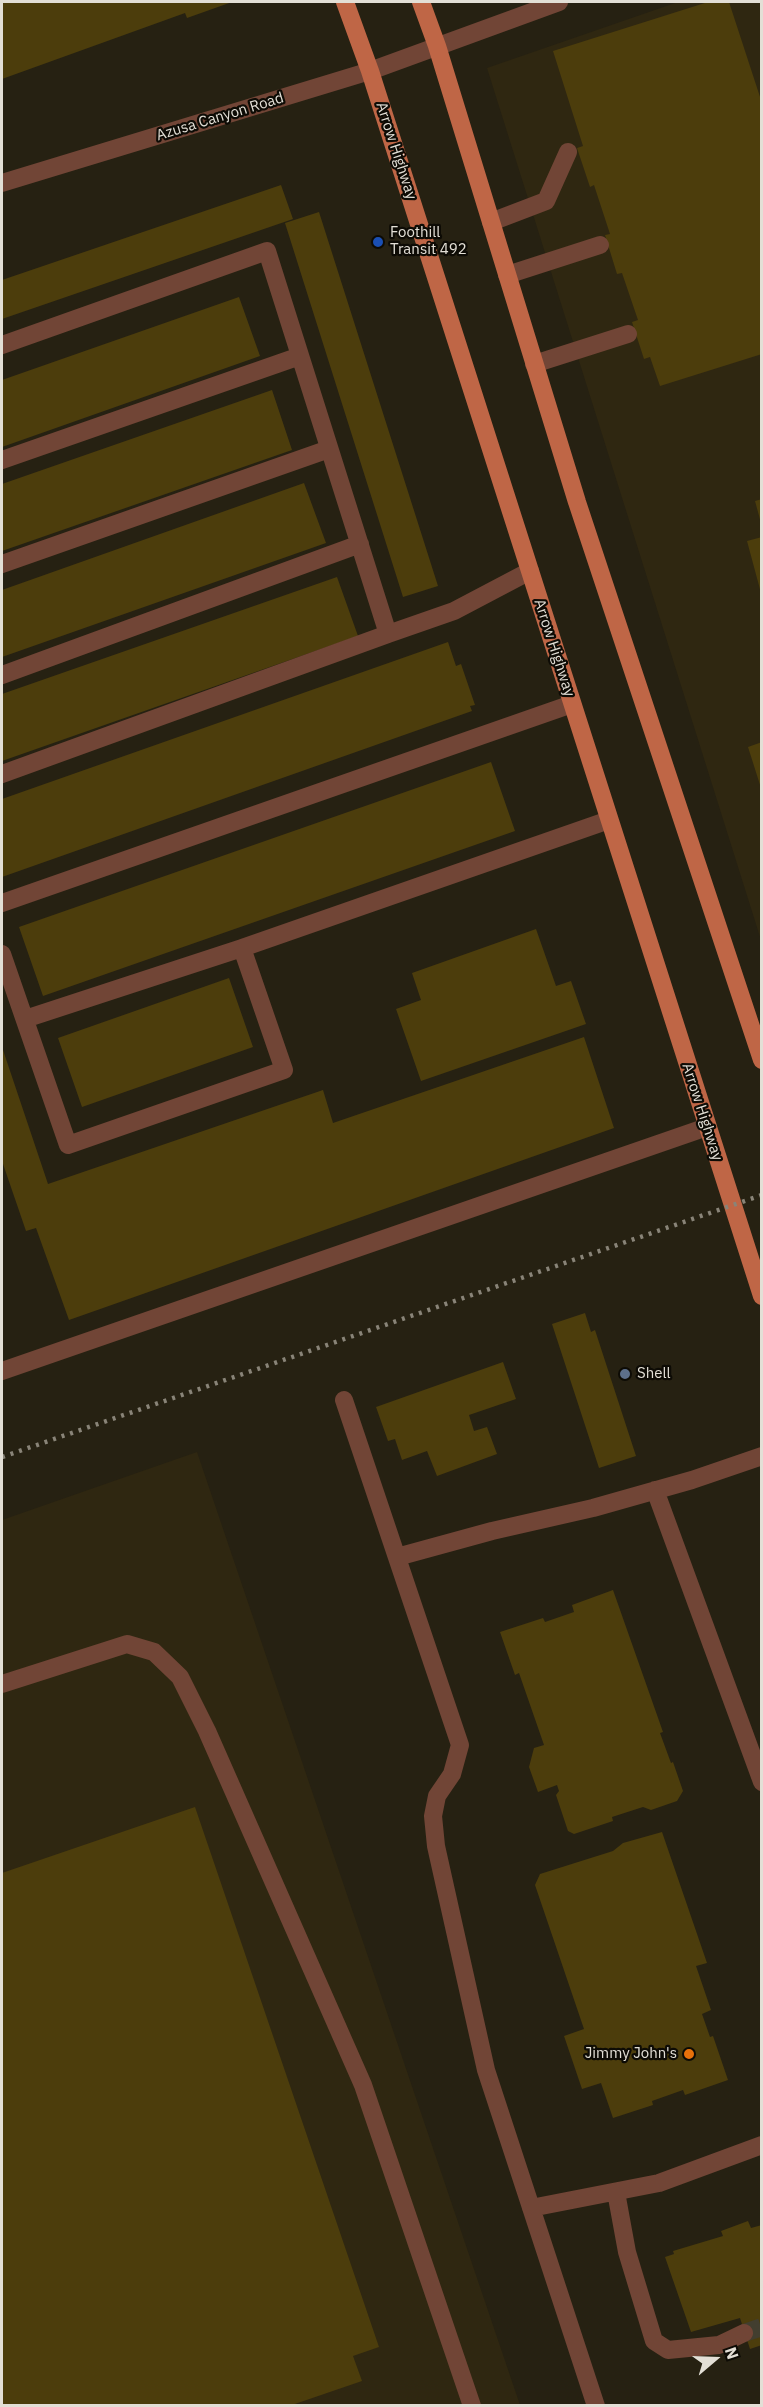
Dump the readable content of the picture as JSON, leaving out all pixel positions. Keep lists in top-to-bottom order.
{
  "streets": {
    "main road": ["Arrow Highway"],
    "street": ["Azusa Canyon Road"]
  },
  "crossings": [
    ["Azusa Canyon Road", "Arrow Highway"]
  ],
  "places": ["Foothill Transit 492", "Shell", "Jimmy John's"],
  "north": "right"
}
